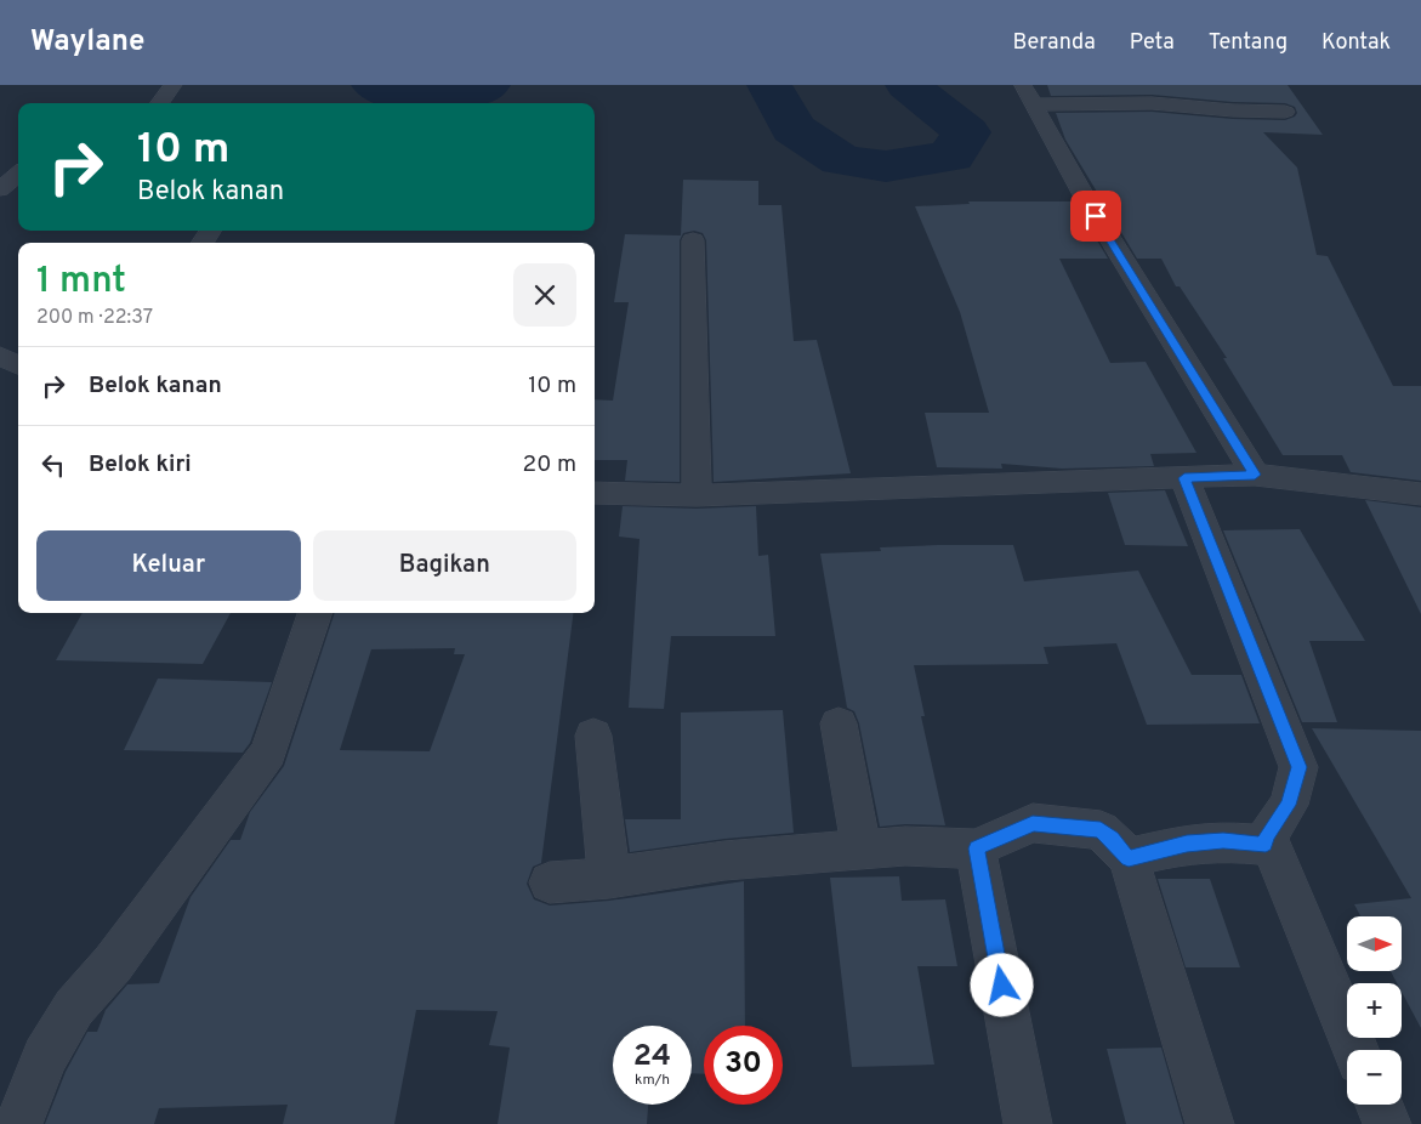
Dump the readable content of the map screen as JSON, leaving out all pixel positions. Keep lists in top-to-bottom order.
{
  "north": "right",
  "page": {
    "header": "Waylane",
    "nav": [
      "Beranda",
      "Peta",
      "Tentang",
      "Kontak"
    ],
    "turn": ["10 m", "Belok kanan"],
    "heading": ["1 mnt", "200 m · 22:37"],
    "list": [
      {
        "name": "Belok kanan",
        "value": "10 m"
      },
      {
        "name": "Belok kiri",
        "value": "20 m"
      }
    ],
    "buttons": ["Keluar", "Bagikan"],
    "map_buttons": ["+", "−"],
    "speed": "24 km/h",
    "limit": "30"
  }
}
